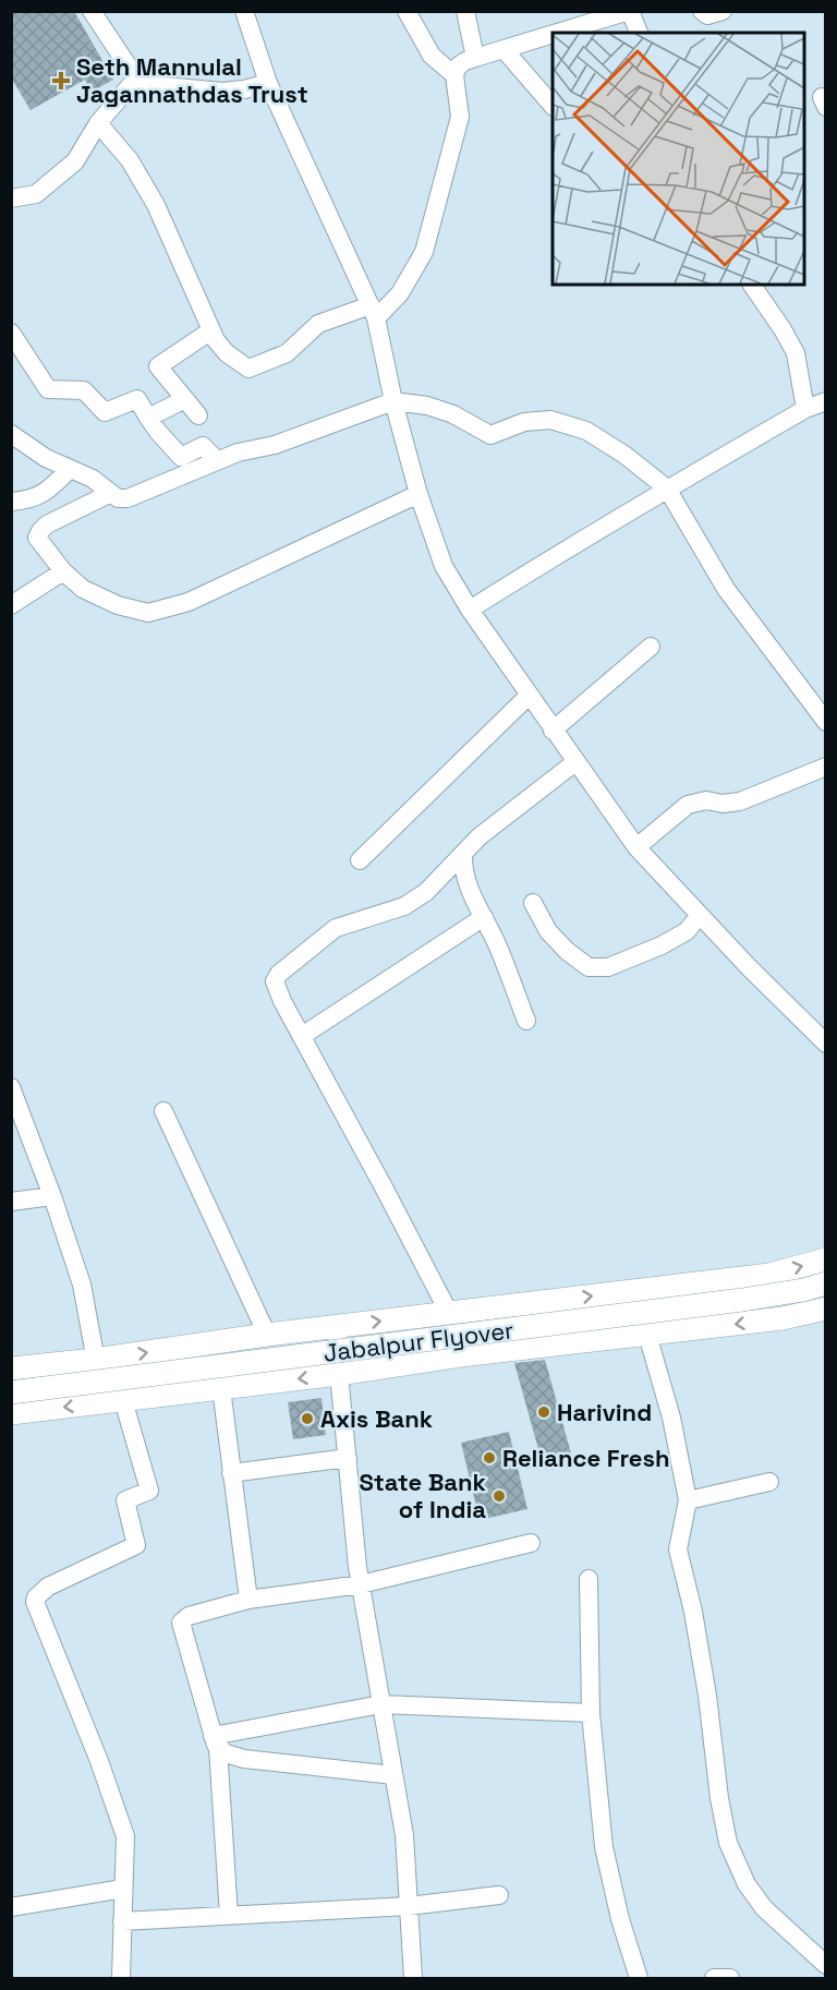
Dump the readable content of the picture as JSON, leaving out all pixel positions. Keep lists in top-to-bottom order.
{
  "streets": {
    "main road": ["Jabalpur Flyover"]
  },
  "places": {
    "health": ["Seth Mannulal Jagannathdas Trust"],
    "other": [
      "Harivind",
      "Axis Bank",
      "Reliance Fresh",
      "State Bank of India"
    ]
  }
}
